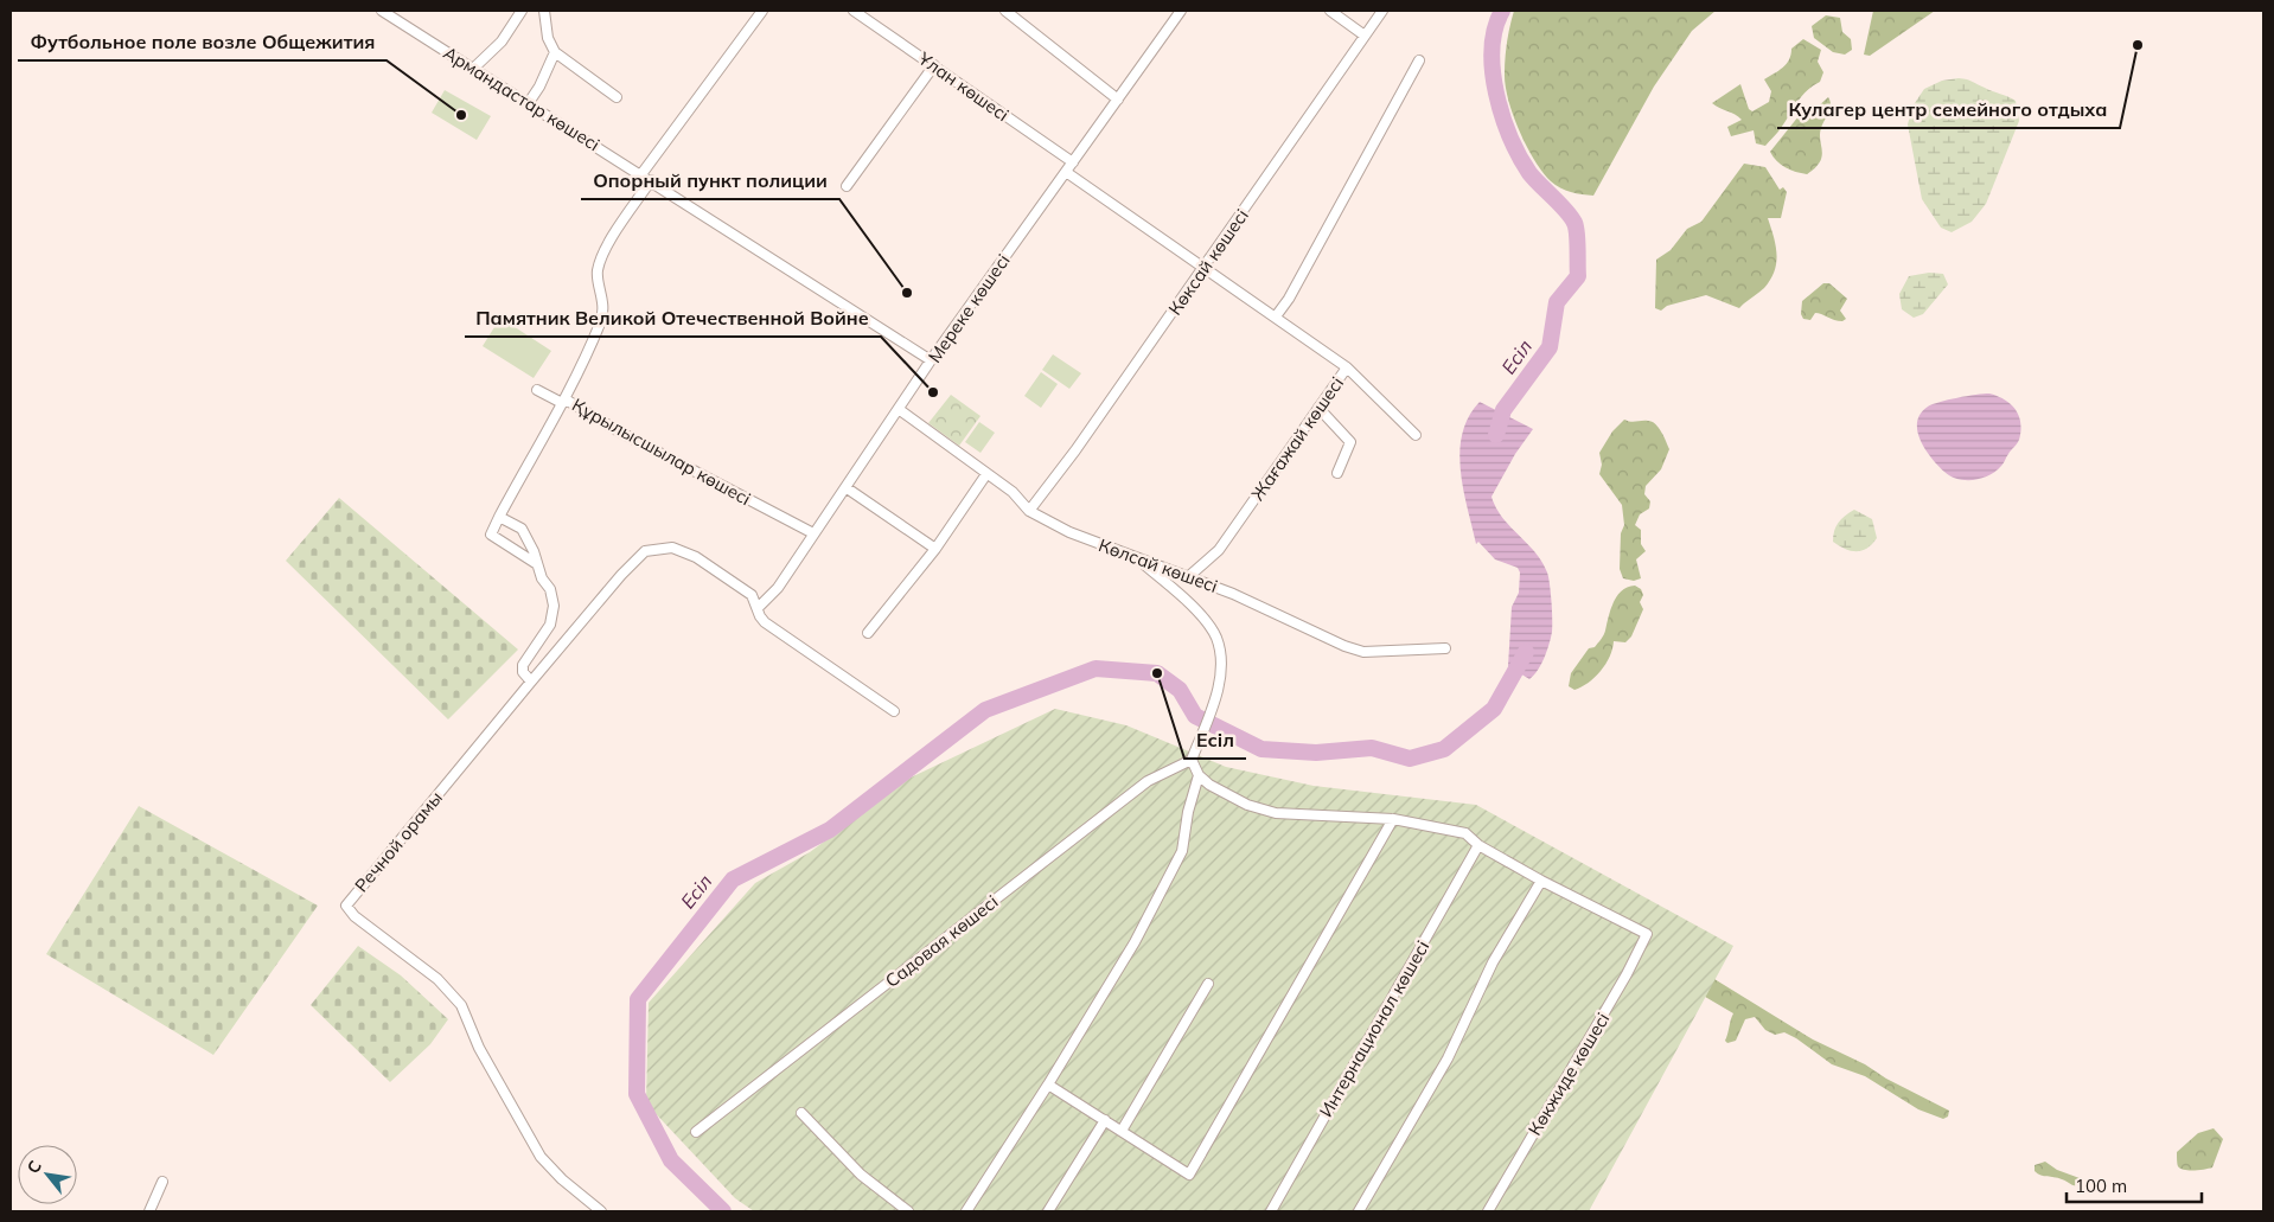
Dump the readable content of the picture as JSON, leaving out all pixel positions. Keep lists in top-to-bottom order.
{
  "streets": {
    "street": [
      "Ұлан көшесі",
      "Армандастар көшесі",
      "Көксай көшесі",
      "Мереке көшесі",
      "Жағажай көшесі",
      "Құрылысшылар көшесі",
      "Көлсай көшесі",
      "Речной орамы",
      "Садовая көшесі",
      "Интернационал көшесі",
      "Көкжиде көшесі"
    ]
  },
  "crossings": [
    ["Ұлан көшесі", "Мереке көшесі"],
    ["Армандастар көшесі", "Мереке көшесі"],
    ["Армандастар көшесі", "Құрылысшылар көшесі"],
    ["Көксай көшесі", "Жағажай көшесі"],
    ["Көксай көшесі", "Көлсай көшесі"],
    ["Мереке көшесі", "Құрылысшылар көшесі"],
    ["Мереке көшесі", "Көлсай көшесі"],
    ["Мереке көшесі", "Речной орамы"],
    ["Жағажай көшесі", "Көлсай көшесі"]
  ],
  "water": ["Есіл"],
  "places": [
    "Кулагер центр семейного отдыха",
    "Футбольное поле возле Общежития",
    "Опорный пункт полиции",
    "Памятник Великой Отечественной Войне",
    "Есіл"
  ],
  "scale_bar": "100 m",
  "north": "top left"
}
